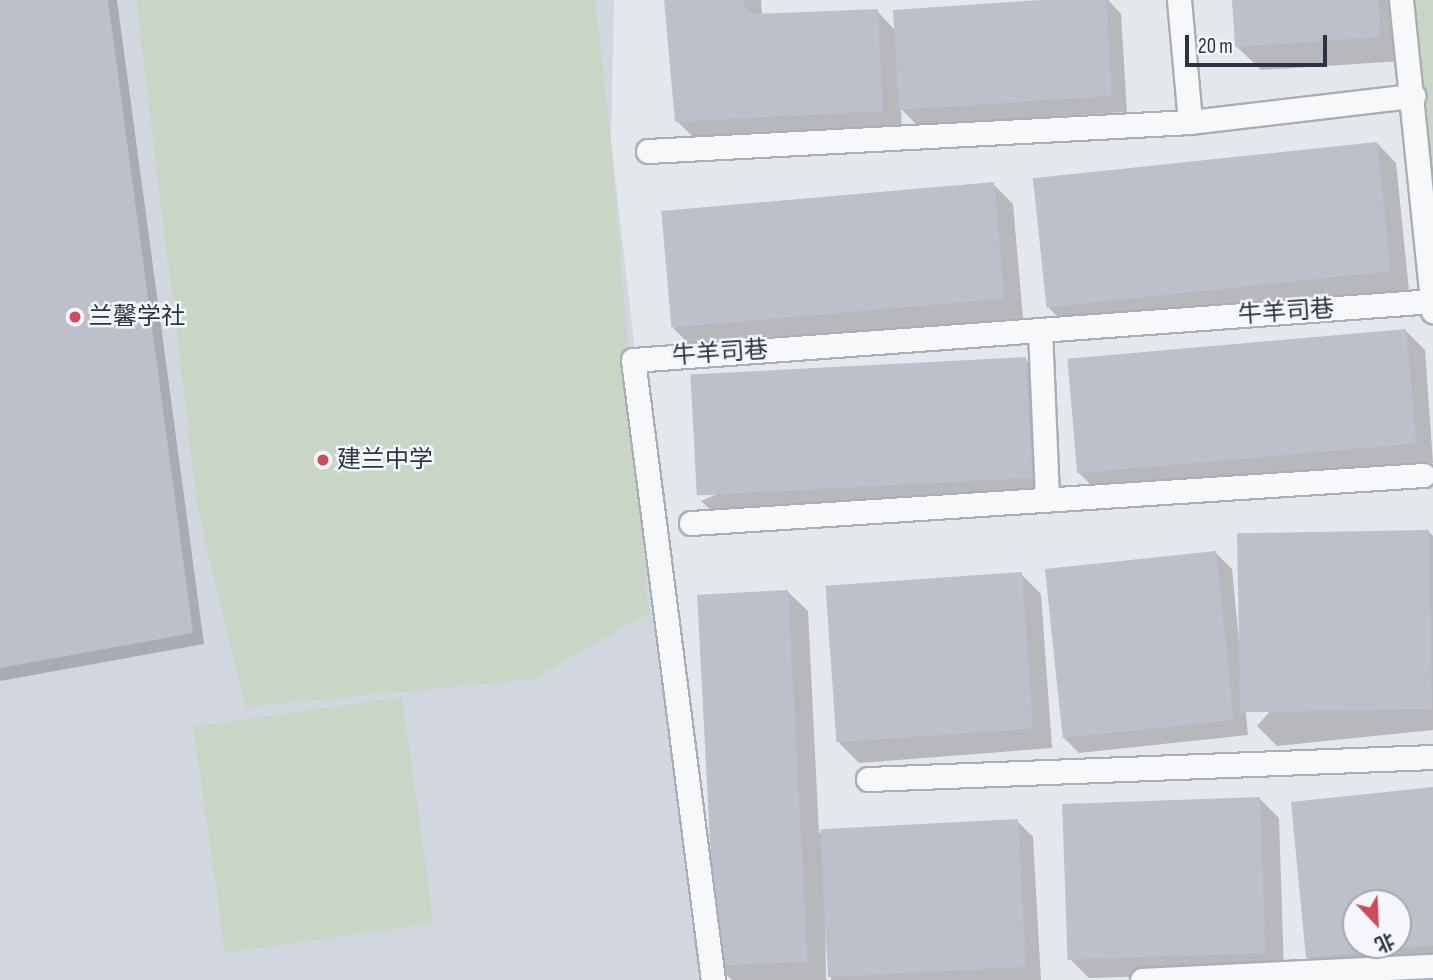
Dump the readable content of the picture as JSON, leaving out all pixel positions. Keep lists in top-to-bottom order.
{
  "streets": {
    "lane": ["牛羊司巷"]
  },
  "places": ["兰馨学社", "建兰中学"],
  "scale_bar": "20 m",
  "north": "bottom right"
}
